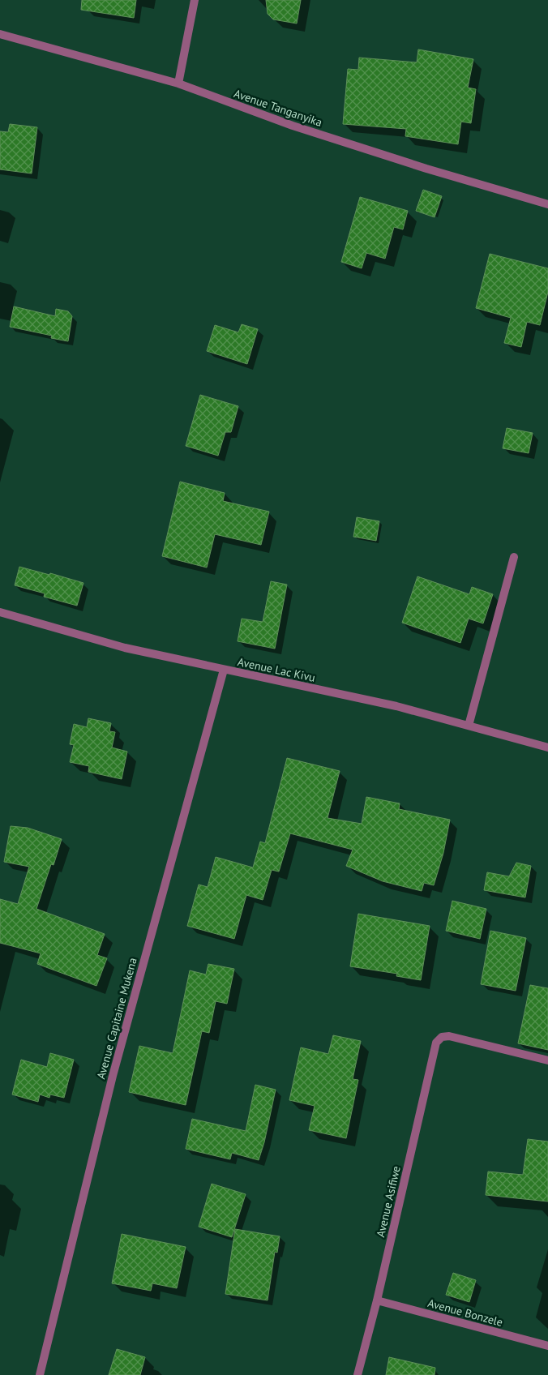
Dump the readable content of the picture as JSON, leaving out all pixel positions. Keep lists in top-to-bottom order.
{
  "streets": {
    "street": [
      "Avenue Tanganyika",
      "Avenue Lac Kivu",
      "Avenue Capitaine Mukena",
      "Avenue Asifiwe",
      "Avenue Bonzele"
    ]
  },
  "crossings": [
    ["Avenue Lac Kivu", "Avenue Capitaine Mukena"],
    ["Avenue Asifiwe", "Avenue Bonzele"]
  ]
}
